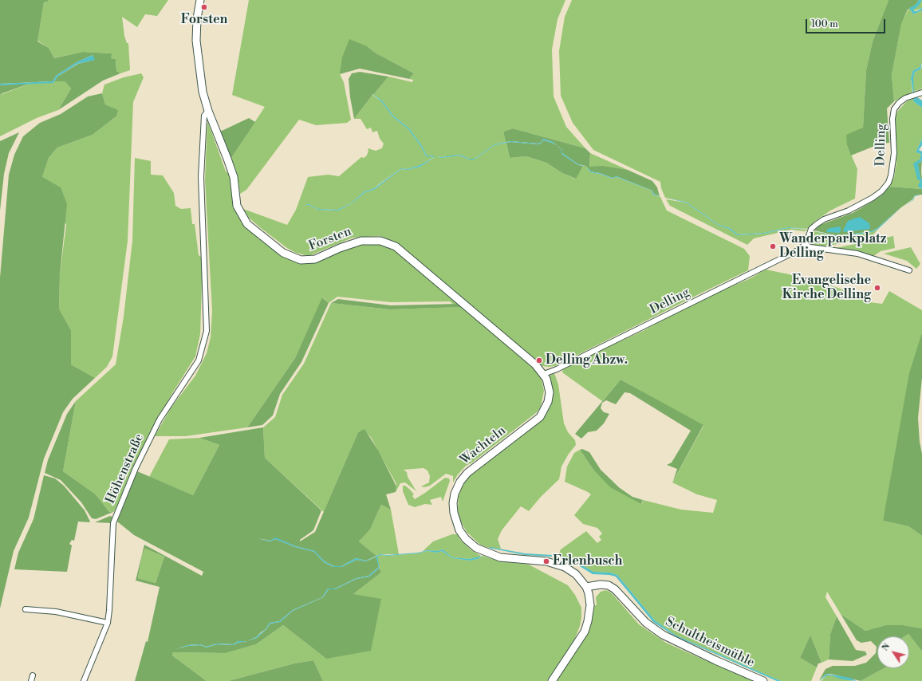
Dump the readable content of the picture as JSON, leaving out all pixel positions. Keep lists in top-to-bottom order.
{
  "streets": {
    "street": [
      "Delling",
      "Forsten",
      "Wachteln",
      "Höhenstraße",
      "Schultheismühle"
    ]
  },
  "crossings": [
    ["Delling", "Forsten"],
    ["Delling", "Wachteln"],
    ["Forsten", "Wachteln"],
    ["Forsten", "Höhenstraße"],
    ["Wachteln", "Schultheismühle"]
  ],
  "places": [
    "Forsten",
    "Wanderparkplatz Delling",
    "Evangelische Kirche Delling",
    "Delling Abzw.",
    "Erlenbusch"
  ],
  "scale_bar": "100 m",
  "north": "top left"
}
